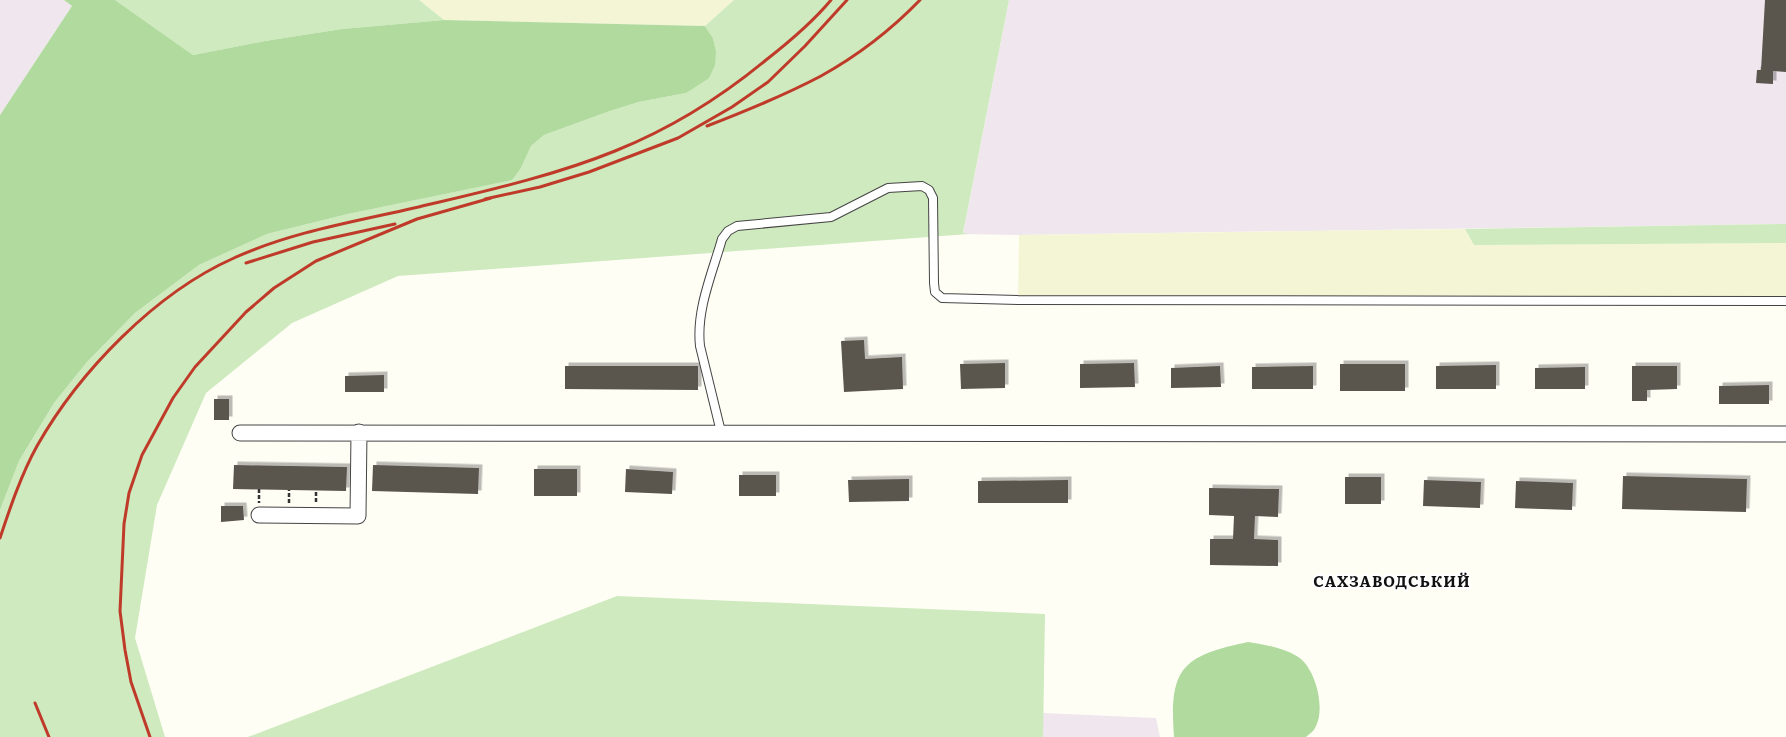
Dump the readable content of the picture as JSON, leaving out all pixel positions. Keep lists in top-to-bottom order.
{
  "districts": ["САХЗАВОДСЬКИЙ"]
}
